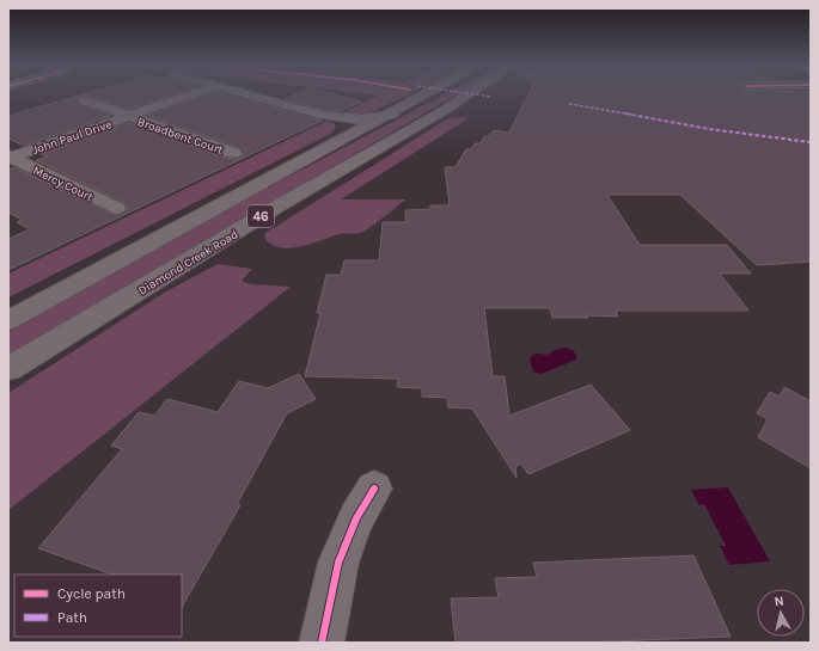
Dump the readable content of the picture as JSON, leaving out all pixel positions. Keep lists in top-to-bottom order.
{
  "streets": {
    "main road": ["46", "Diamond Creek Road"],
    "street": ["Broadbent Court", "John Paul Drive", "Mercy Court"]
  },
  "crossings": [
    ["Broadbent Court", "John Paul Drive"],
    ["John Paul Drive", "Mercy Court"]
  ],
  "legend": ["Cycle path", "Path"],
  "north": "top"
}
